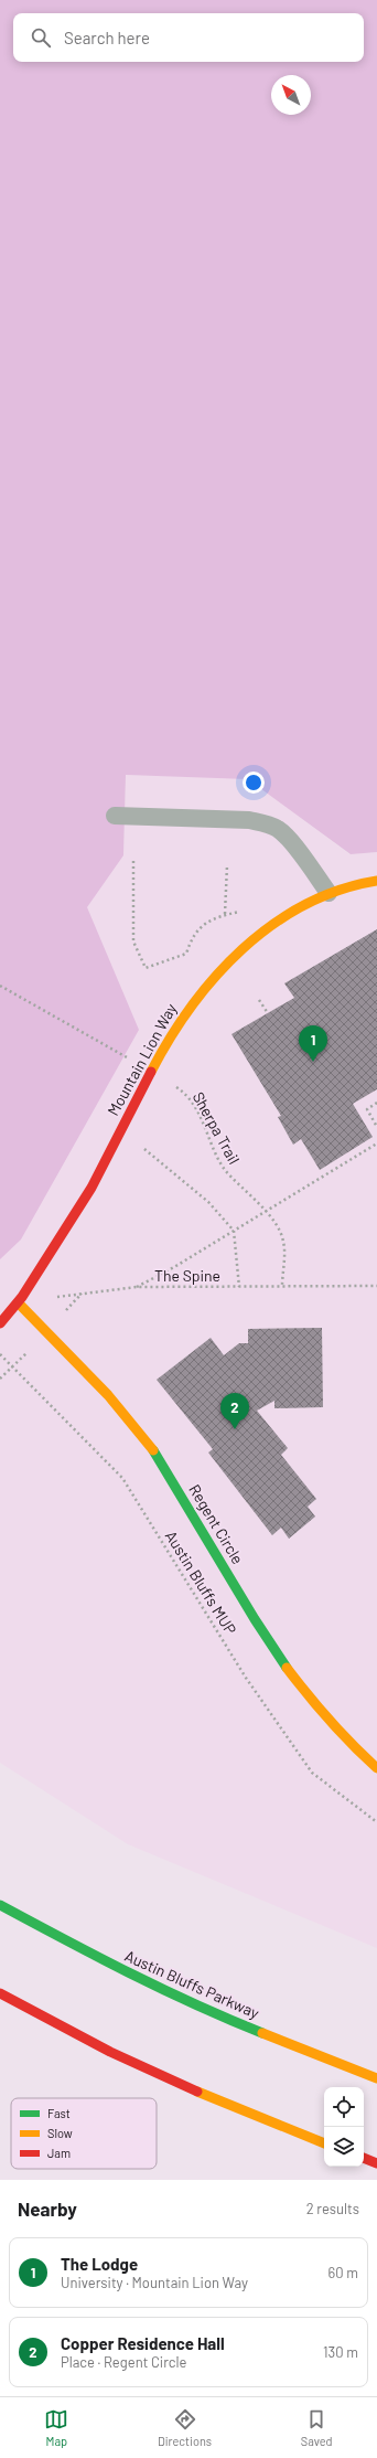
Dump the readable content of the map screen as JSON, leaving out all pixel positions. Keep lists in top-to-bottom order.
{
  "streets": {
    "street": ["Mountain Lion Way", "Regent Circle", "Austin Bluffs Parkway"],
    "path": ["Sherpa Trail", "The Spine", "Austin Bluffs MUP"]
  },
  "crossings": [
    ["Mountain Lion Way", "Sherpa Trail"],
    ["Mountain Lion Way", "The Spine"],
    ["Mountain Lion Way", "Regent Circle"],
    ["Sherpa Trail", "The Spine"],
    ["The Spine", "Regent Circle"]
  ],
  "legend": ["Fast", "Slow", "Jam"],
  "north": "top left",
  "page": {
    "search": "Search here",
    "pins": ["1", "2"],
    "heading": ["Nearby", "2 results"],
    "list": [
      {
        "mark": "1",
        "name": "The Lodge",
        "note": "University · Mountain Lion Way",
        "value": "60 m"
      },
      {
        "mark": "2",
        "name": "Copper Residence Hall",
        "note": "Place · Regent Circle",
        "value": "130 m"
      }
    ],
    "nav": ["Map", "Directions", "Saved"]
  }
}
